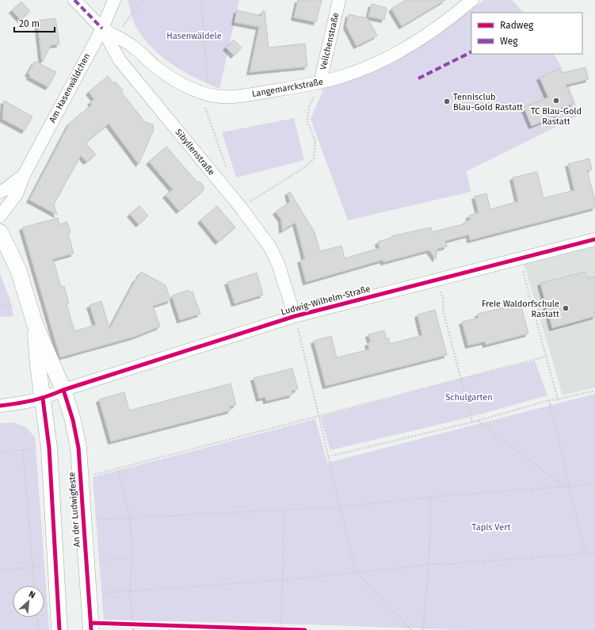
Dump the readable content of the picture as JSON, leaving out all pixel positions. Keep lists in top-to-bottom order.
{
  "streets": {
    "street": [
      "Veilchenstraße",
      "Am Hasenwäldchen",
      "Langemarckstraße",
      "Sibyllenstraße",
      "Ludwig-Wilhelm-Straße",
      "An der Ludwigfeste"
    ]
  },
  "crossings": [
    ["Veilchenstraße", "Langemarckstraße"],
    ["Am Hasenwäldchen", "Langemarckstraße"],
    ["Am Hasenwäldchen", "Sibyllenstraße"],
    ["Langemarckstraße", "Sibyllenstraße"],
    ["Sibyllenstraße", "Ludwig-Wilhelm-Straße"],
    ["Ludwig-Wilhelm-Straße", "An der Ludwigfeste"]
  ],
  "parks": ["Hasenwäldele", "Schulgarten", "Tapis Vert"],
  "places": ["TC Blau-Gold Rastatt", "Tennisclub Blau-Gold Rastatt", "Freie Waldorfschule Rastatt"],
  "legend": ["Radweg", "Weg"],
  "scale_bar": "20 m",
  "north": "top right"
}
